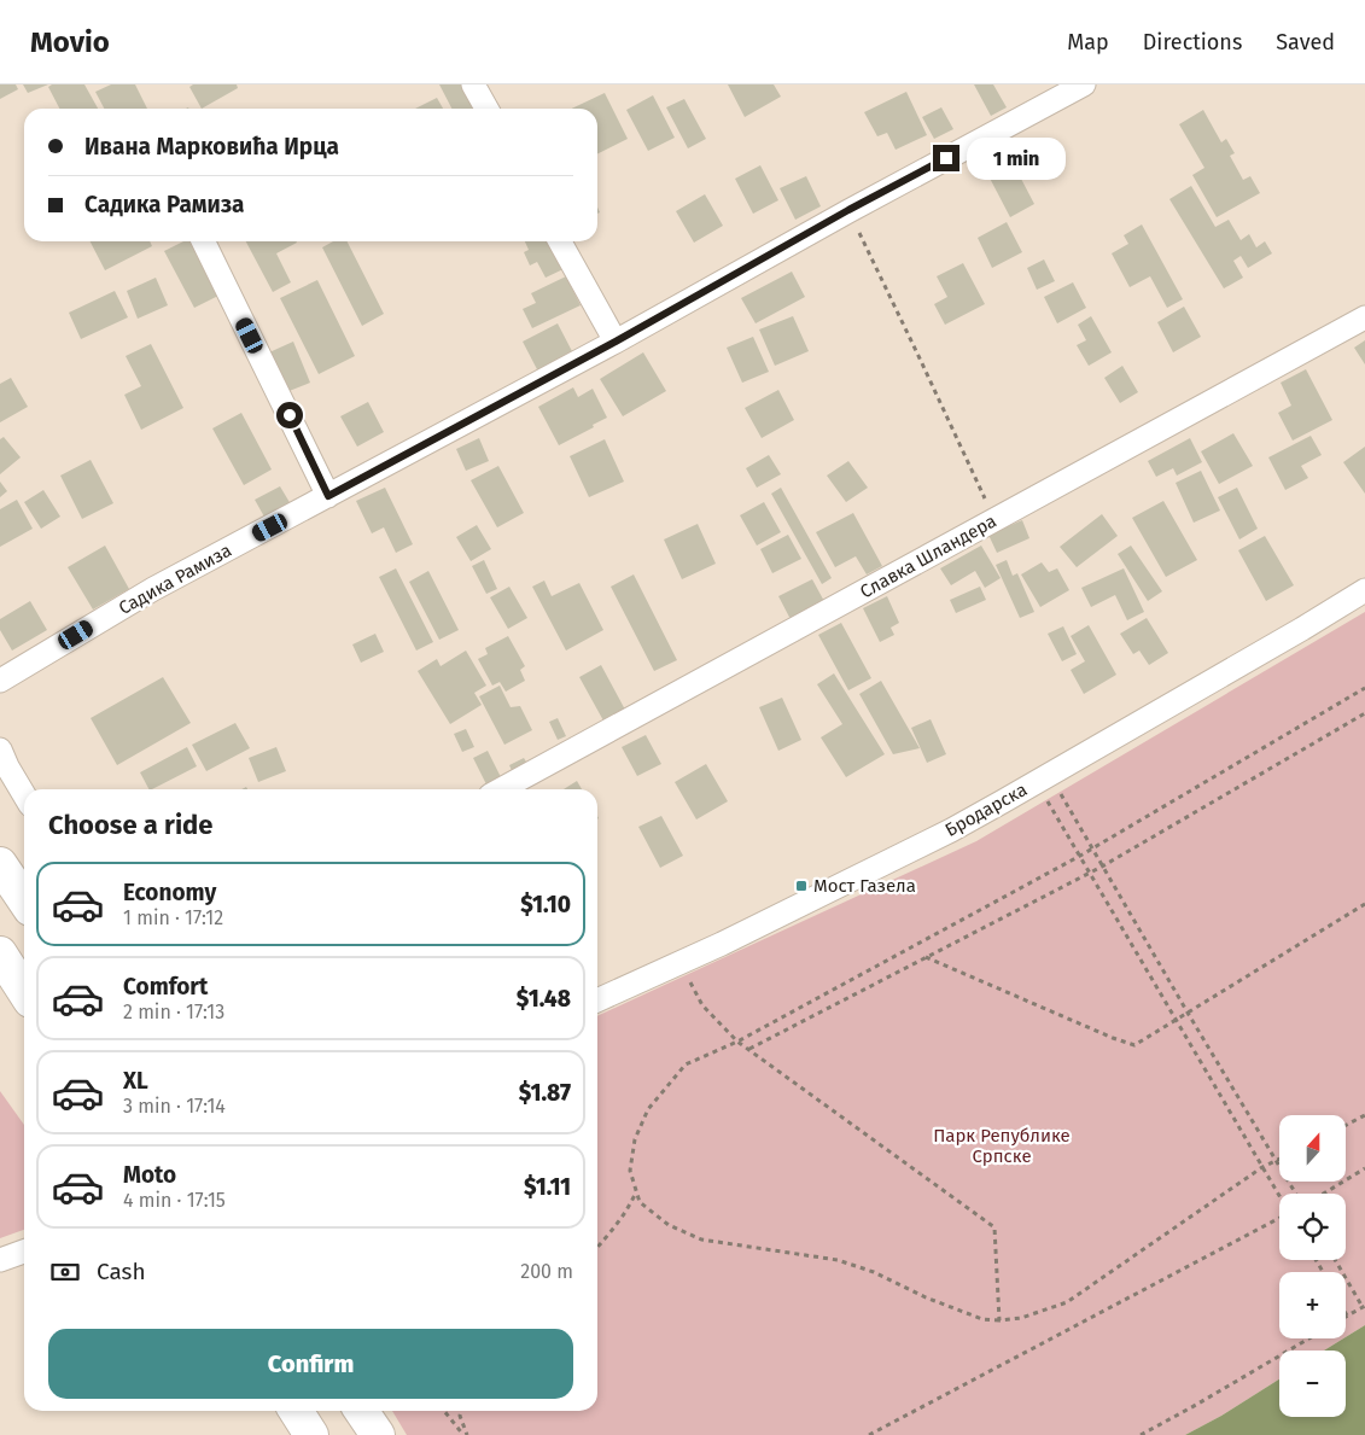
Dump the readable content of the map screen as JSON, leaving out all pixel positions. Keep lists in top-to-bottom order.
{
  "streets": {
    "street": ["Славка Шландера", "Садика Рамиза", "Бродарска"]
  },
  "parks": ["Парк Републике Српске"],
  "places": {
    "transit": ["Мост Газела"]
  },
  "north": "top",
  "page": {
    "header": "Movio",
    "nav": ["Map", "Directions", "Saved"],
    "banner": ["Ивана Марковића Ирца", "Садика Рамиза"],
    "bubble": "1 min",
    "heading": "Choose a ride",
    "list": [
      {
        "name": "Economy",
        "note": "1 min · 17:12",
        "value": "$1.10"
      },
      {
        "name": "Comfort",
        "note": "2 min · 17:13",
        "value": "$1.48"
      },
      {
        "name": "XL",
        "note": "3 min · 17:14",
        "value": "$1.87"
      },
      {
        "name": "Moto",
        "note": "4 min · 17:15",
        "value": "$1.11"
      }
    ],
    "map_buttons": ["+", "−"],
    "pay": ["Cash", "200 m"],
    "buttons": "Confirm"
  }
}
